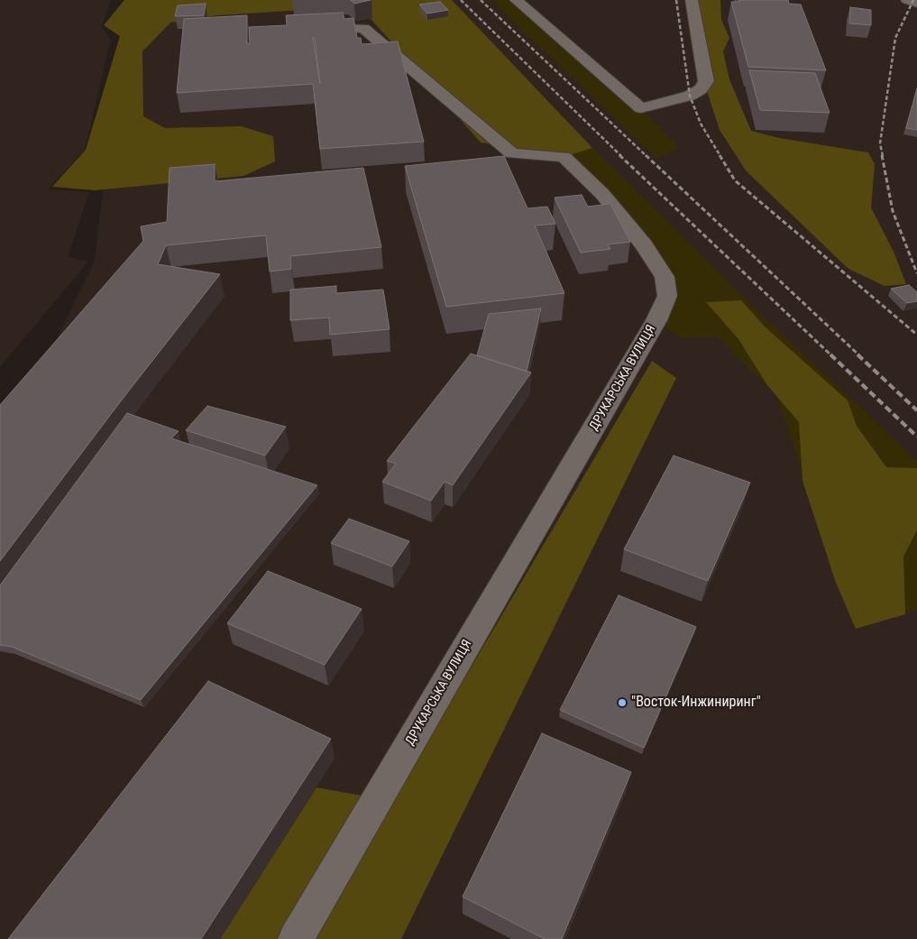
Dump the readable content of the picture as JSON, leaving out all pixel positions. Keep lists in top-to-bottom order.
{
  "streets": {
    "street": ["ДРУКАРСЬКА ВУЛИЦЯ"]
  },
  "places": ["\"Восток-Инжиниринг\""]
}
